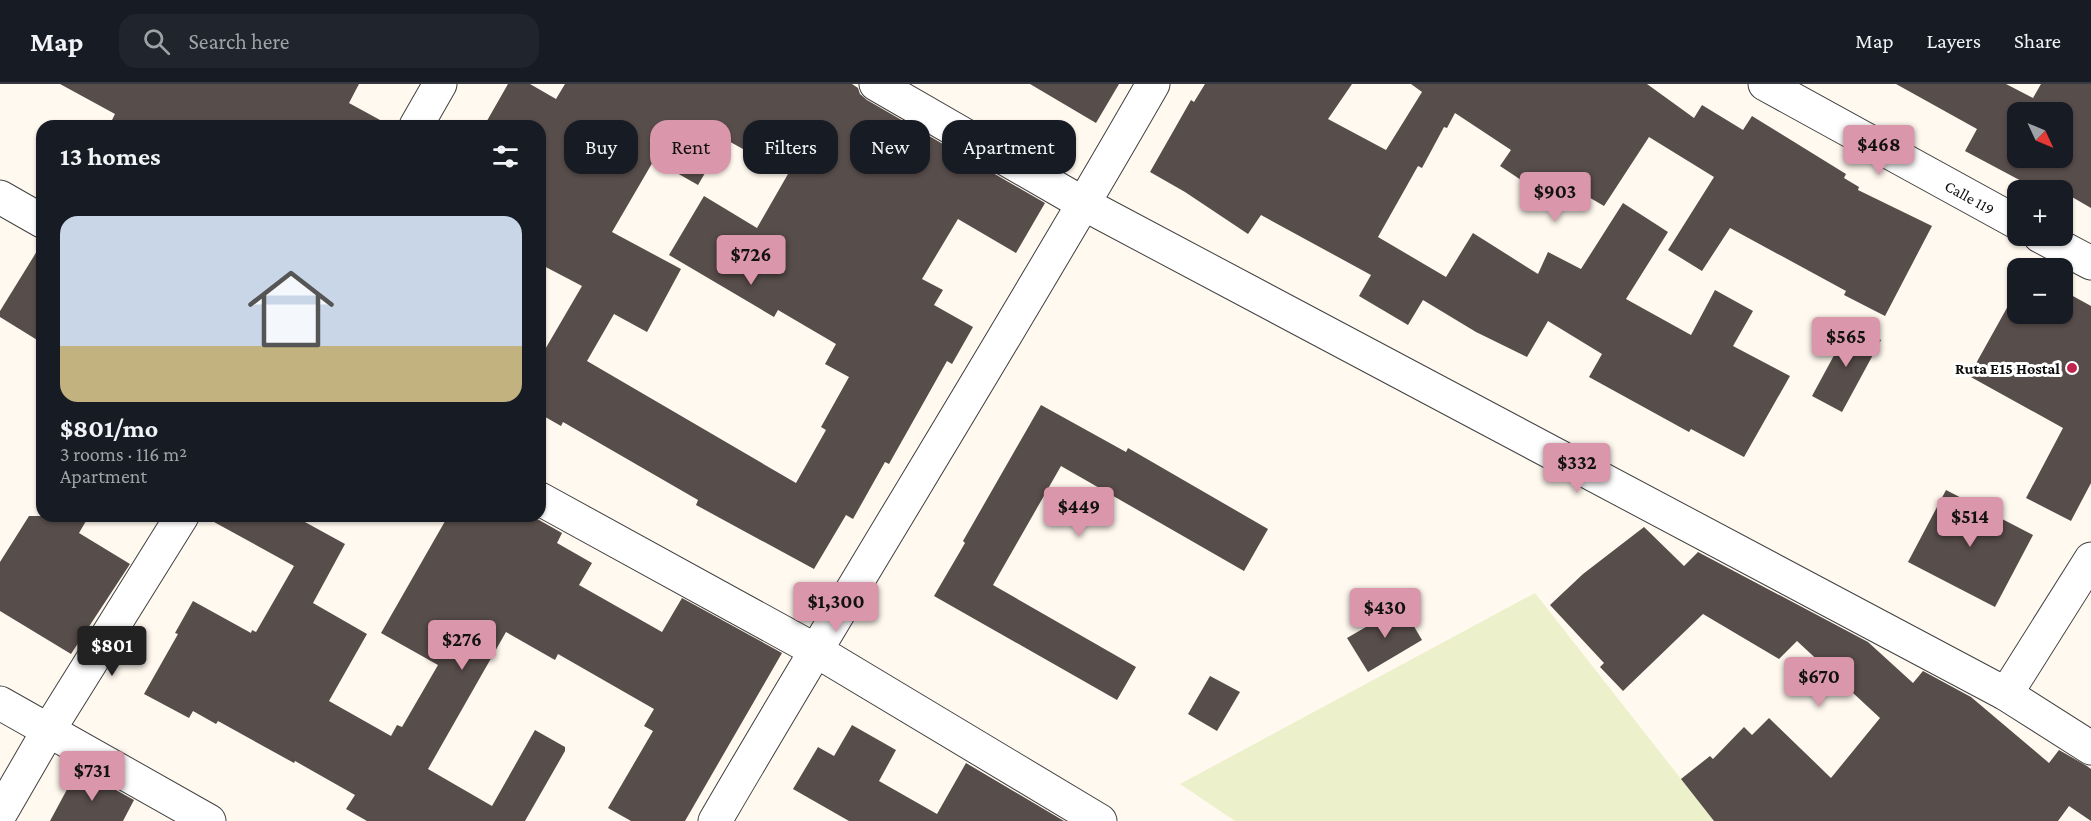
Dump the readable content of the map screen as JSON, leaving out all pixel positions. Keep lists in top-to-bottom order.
{
  "streets": {
    "street": ["Calle 119"]
  },
  "places": ["Ruta E15 Hostal"],
  "north": "bottom right",
  "page": {
    "header": "Map",
    "search": "Search here",
    "nav": ["Map", "Layers", "Share"],
    "map_buttons": ["+", "−"],
    "chip": [
      "Buy",
      "Rent",
      "Filters",
      "New",
      "Apartment"
    ],
    "heading": "13 homes",
    "price": [
      "$468",
      "$903",
      "$726",
      "$565",
      "$332",
      "$449",
      "$514",
      "$1,300",
      "$430",
      "$276",
      "$801",
      "$670",
      "$731"
    ],
    "list": [
      {
        "name": "$801/mo",
        "note": "3 rooms · 116 m² · Apartment"
      }
    ]
  }
}
